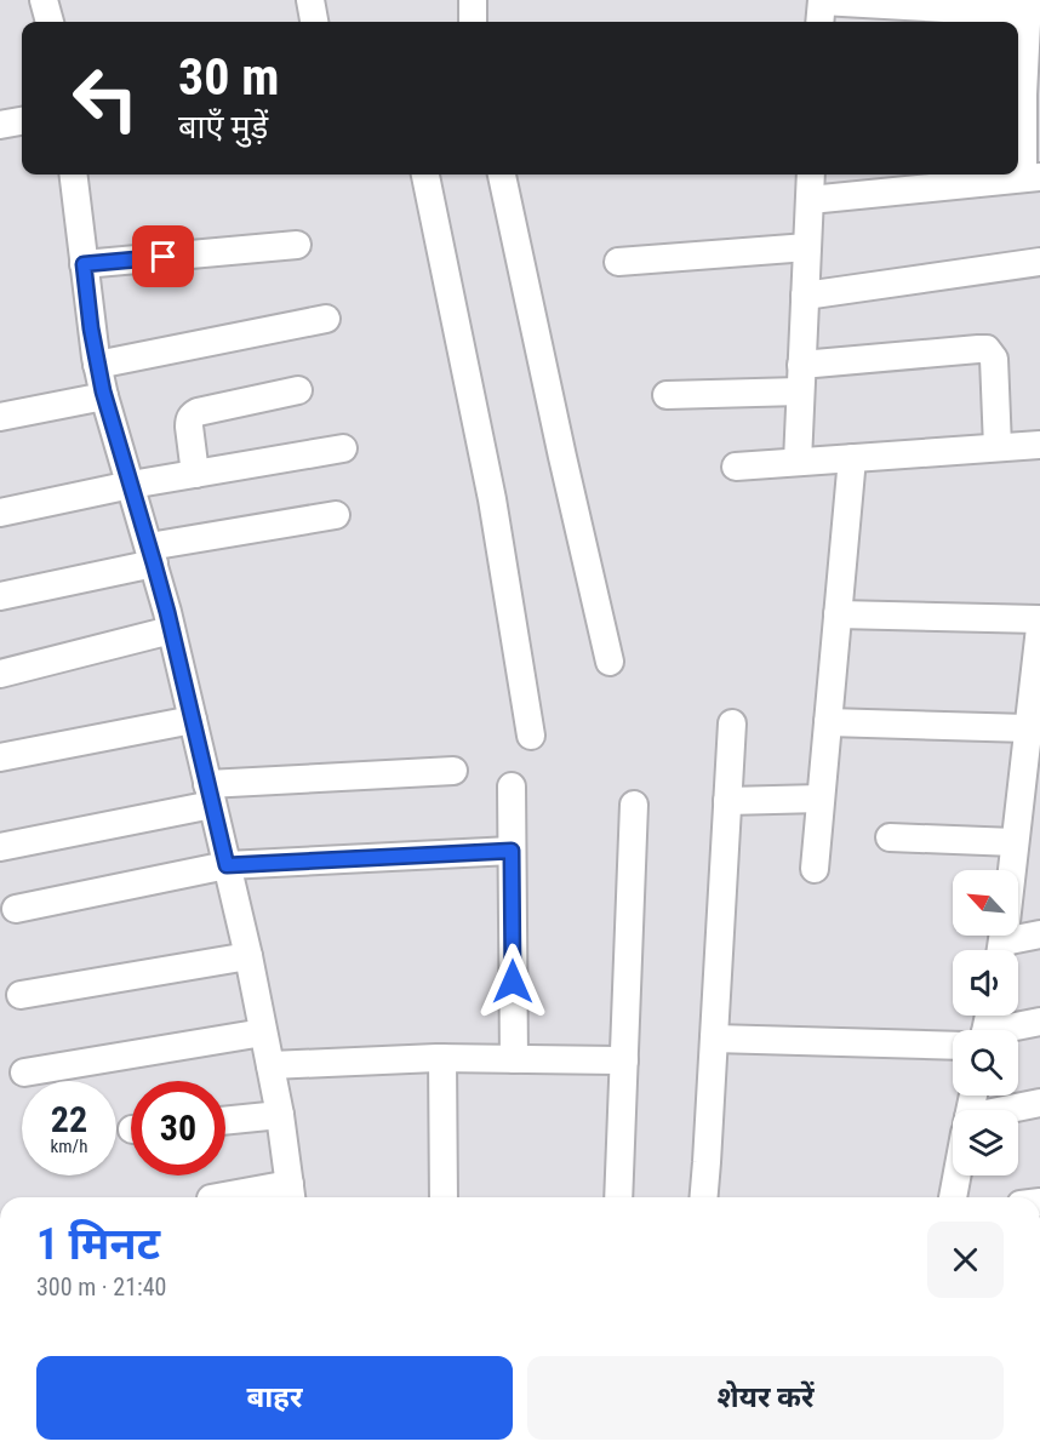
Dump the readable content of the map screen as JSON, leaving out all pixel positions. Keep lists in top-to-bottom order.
{
  "north": "top left",
  "page": {
    "turn": ["30 m", "बाएँ मुड़ें"],
    "speed": "22 km/h",
    "limit": "30",
    "heading": ["1 मिनट", "300 m · 21:40"],
    "buttons": ["बाहर", "शेयर करें"]
  }
}
